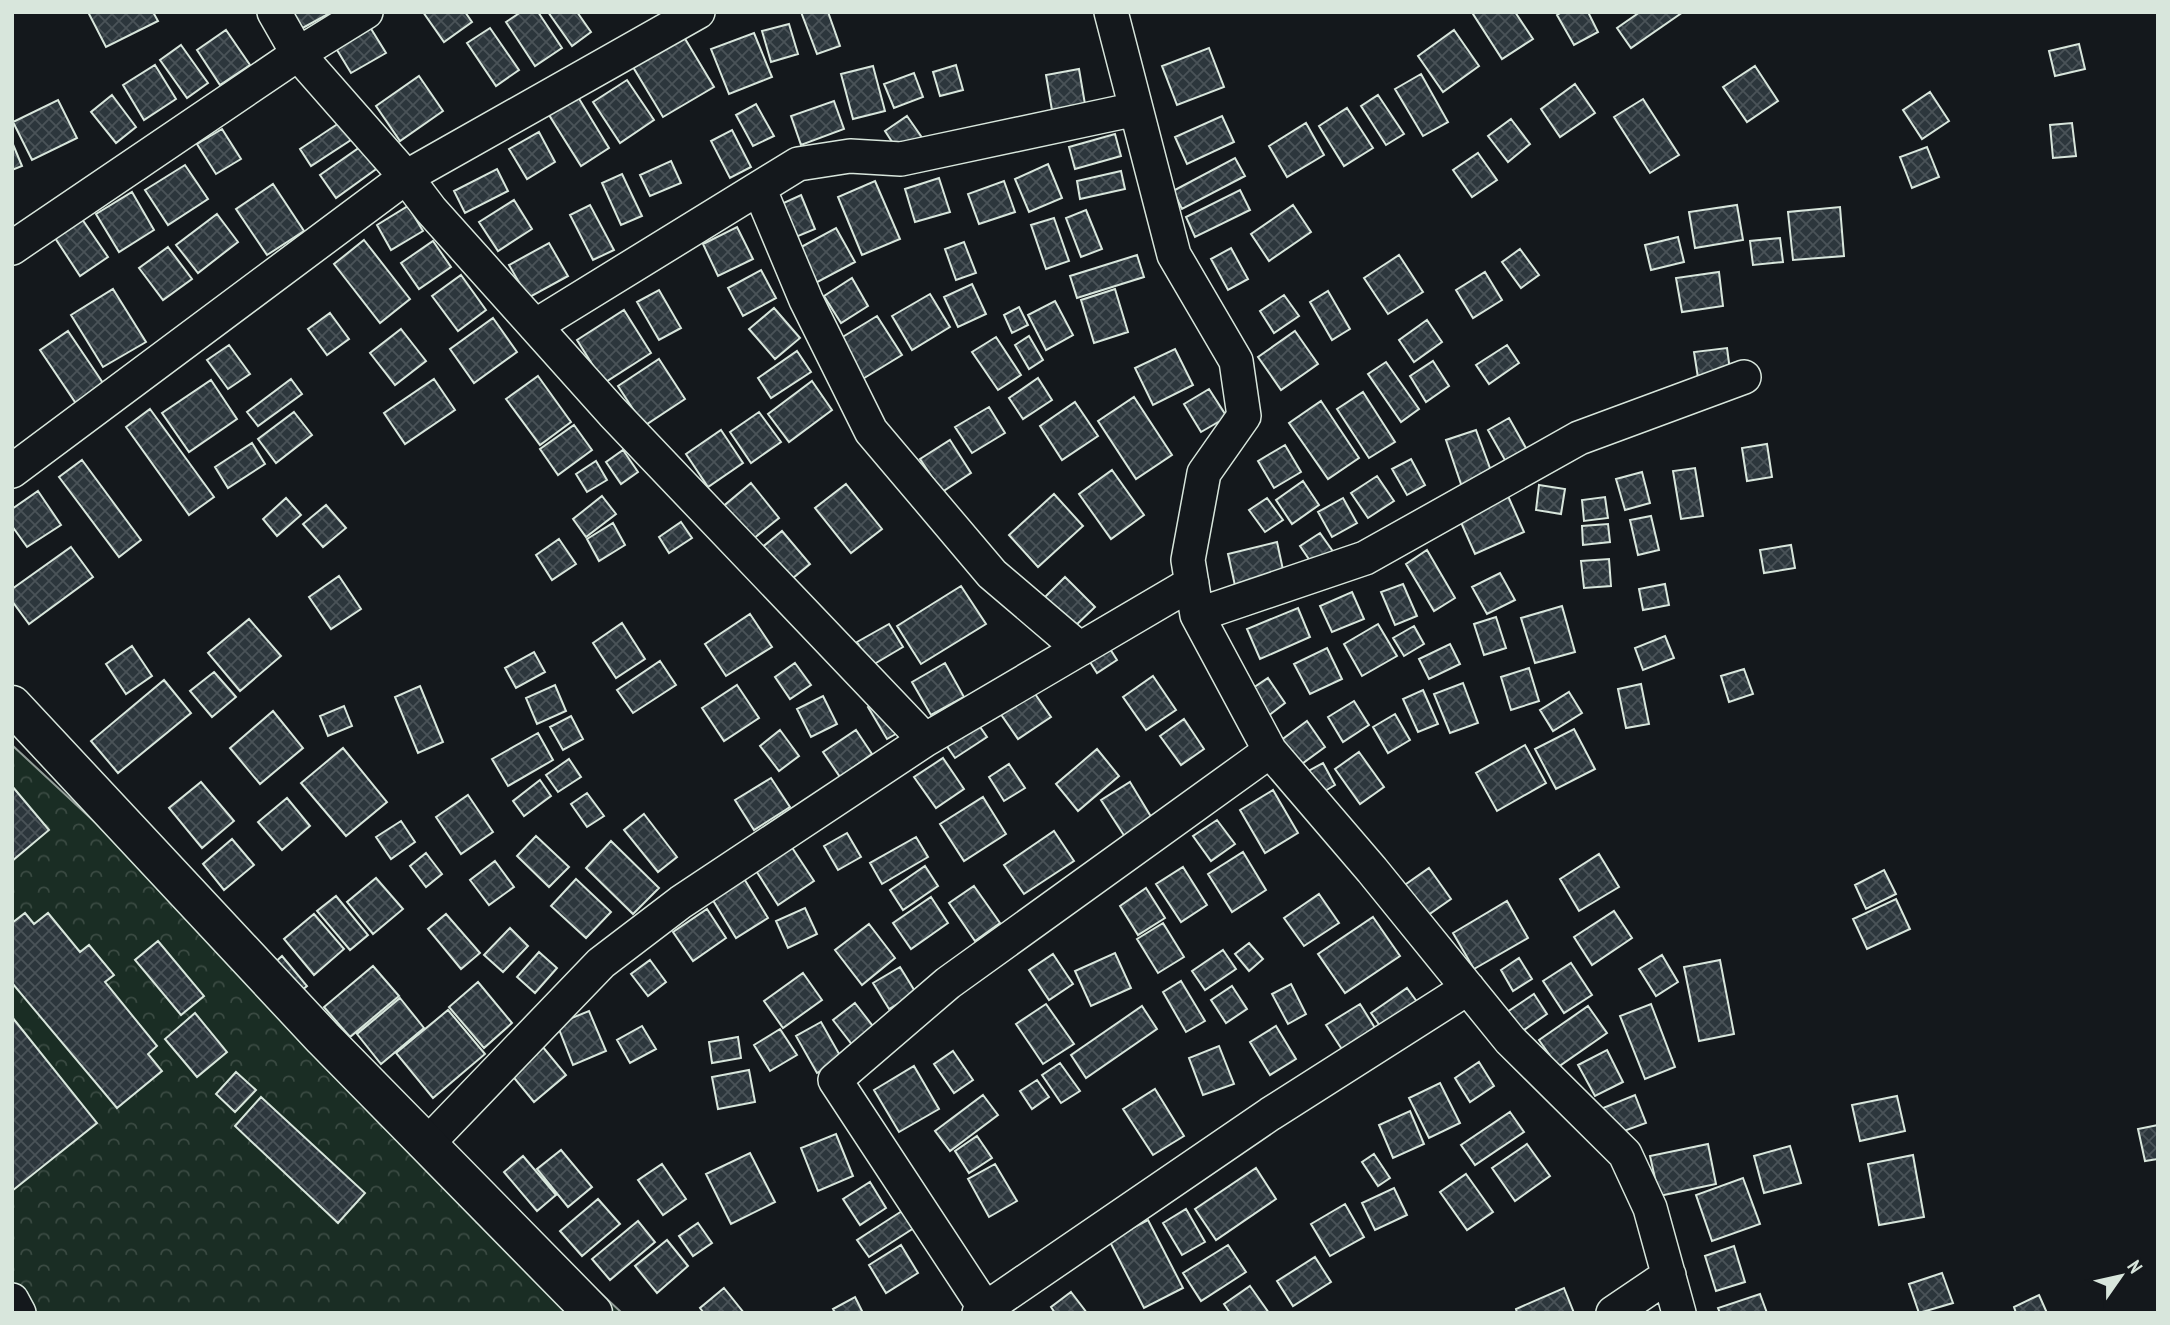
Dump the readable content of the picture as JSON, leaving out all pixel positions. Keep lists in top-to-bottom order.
{
  "north": "top right"
}
